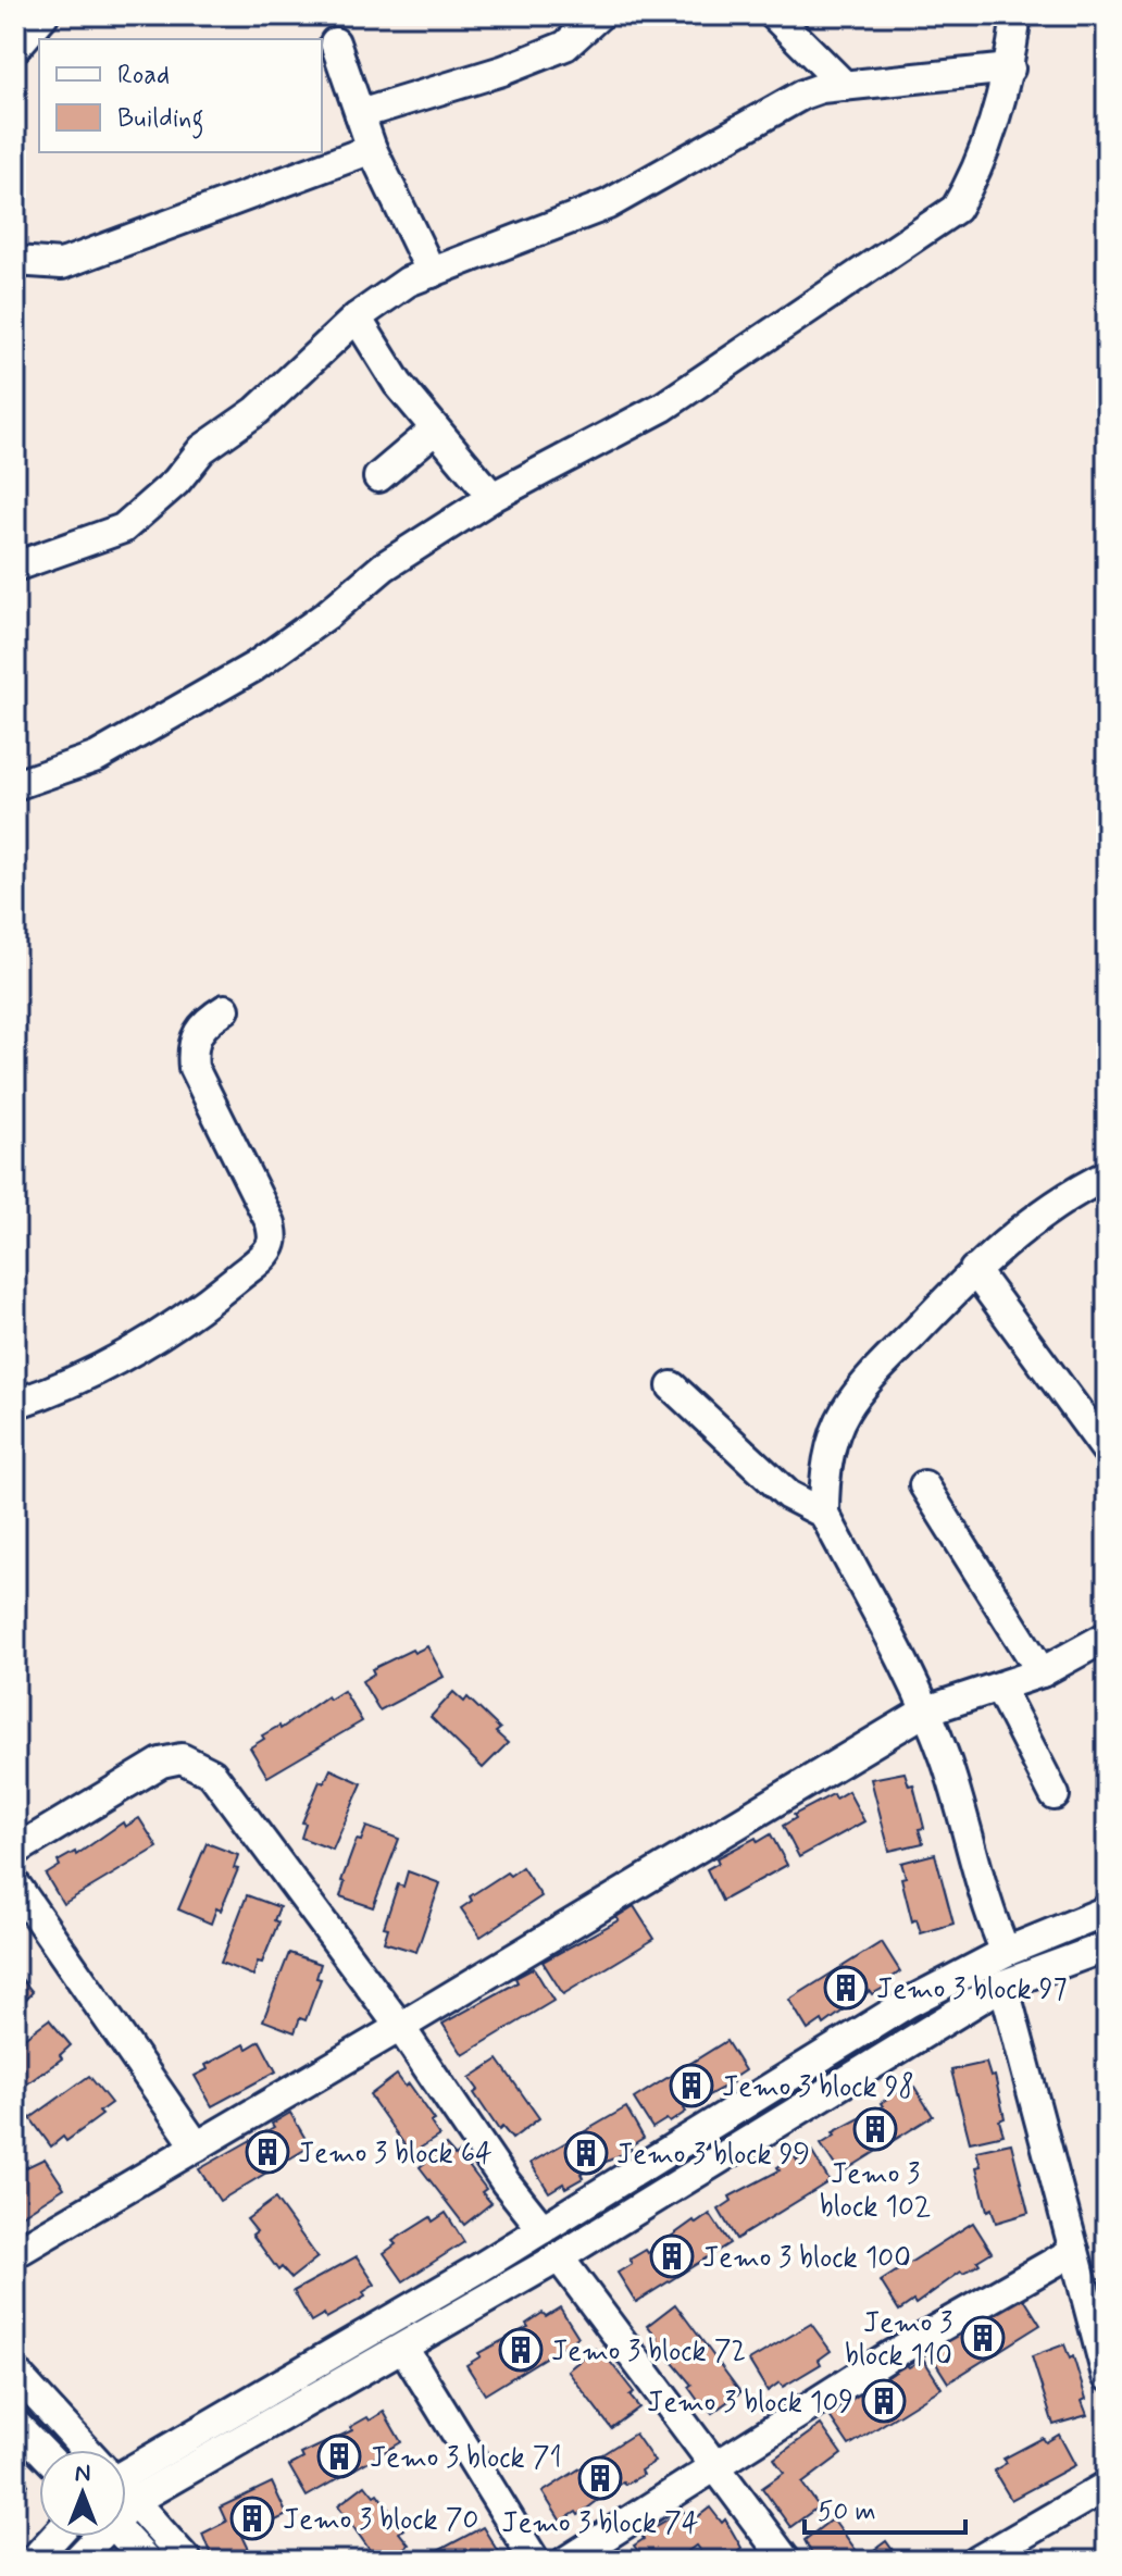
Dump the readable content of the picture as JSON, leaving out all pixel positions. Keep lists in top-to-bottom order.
{
  "places": {
    "building": [
      "Jemo 3 block 97",
      "Jemo 3 block 98",
      "Jemo 3 block 102",
      "Jemo 3 block 64",
      "Jemo 3 block 99",
      "Jemo 3 block 100",
      "Jemo 3 block 110",
      "Jemo 3 block 72",
      "Jemo 3 block 109",
      "Jemo 3 block 71",
      "Jemo 3 block 74",
      "Jemo 3 block 70"
    ]
  },
  "legend": ["Road", "Building"],
  "scale_bar": "50 m",
  "north": "top"
}
